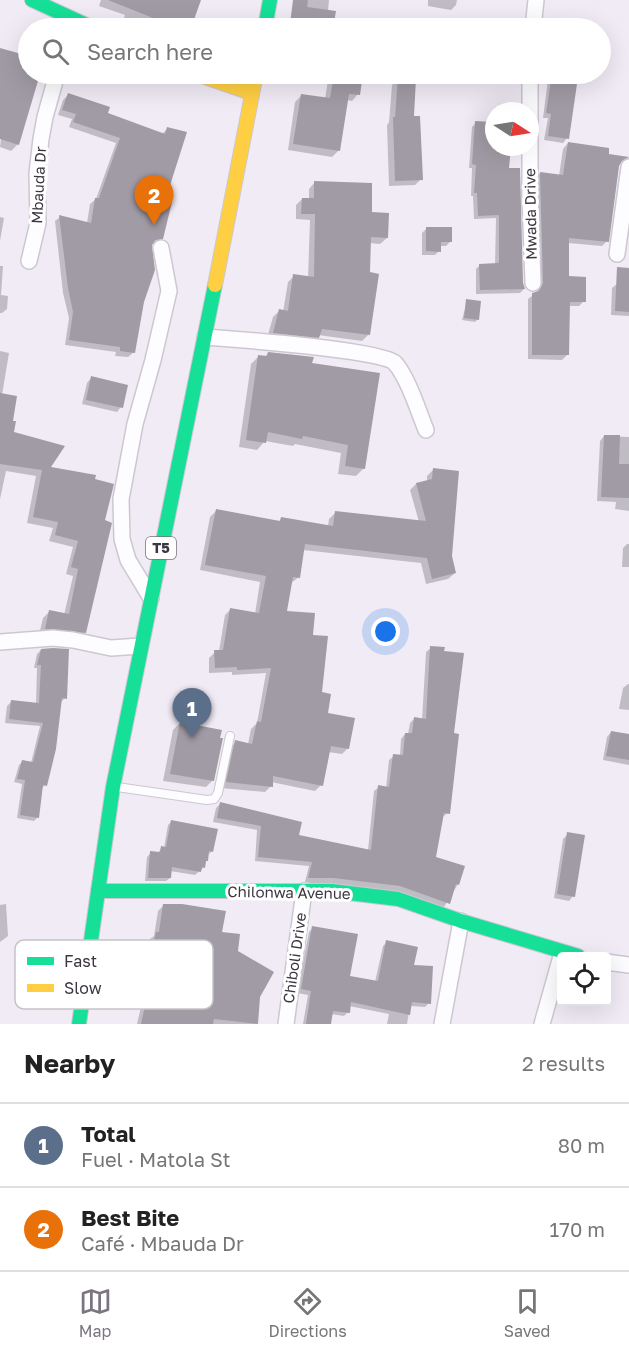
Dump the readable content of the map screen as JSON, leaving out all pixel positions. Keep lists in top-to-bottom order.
{
  "streets": {
    "main road": ["T5", "Chilonwa Avenue"],
    "street": ["Mbauda Dr", "Mwada Drive", "Chiboli Drive"]
  },
  "crossings": [
    ["T5", "Chilonwa Avenue"],
    ["Chilonwa Avenue", "Chiboli Drive"]
  ],
  "legend": ["Fast", "Slow"],
  "north": "right",
  "page": {
    "search": "Search here",
    "pins": ["2", "1"],
    "heading": ["Nearby", "2 results"],
    "list": [
      {
        "mark": "1",
        "name": "Total",
        "note": "Fuel · Matola St",
        "value": "80 m"
      },
      {
        "mark": "2",
        "name": "Best Bite",
        "note": "Café · Mbauda Dr",
        "value": "170 m"
      }
    ],
    "nav": ["Map", "Directions", "Saved"]
  }
}
